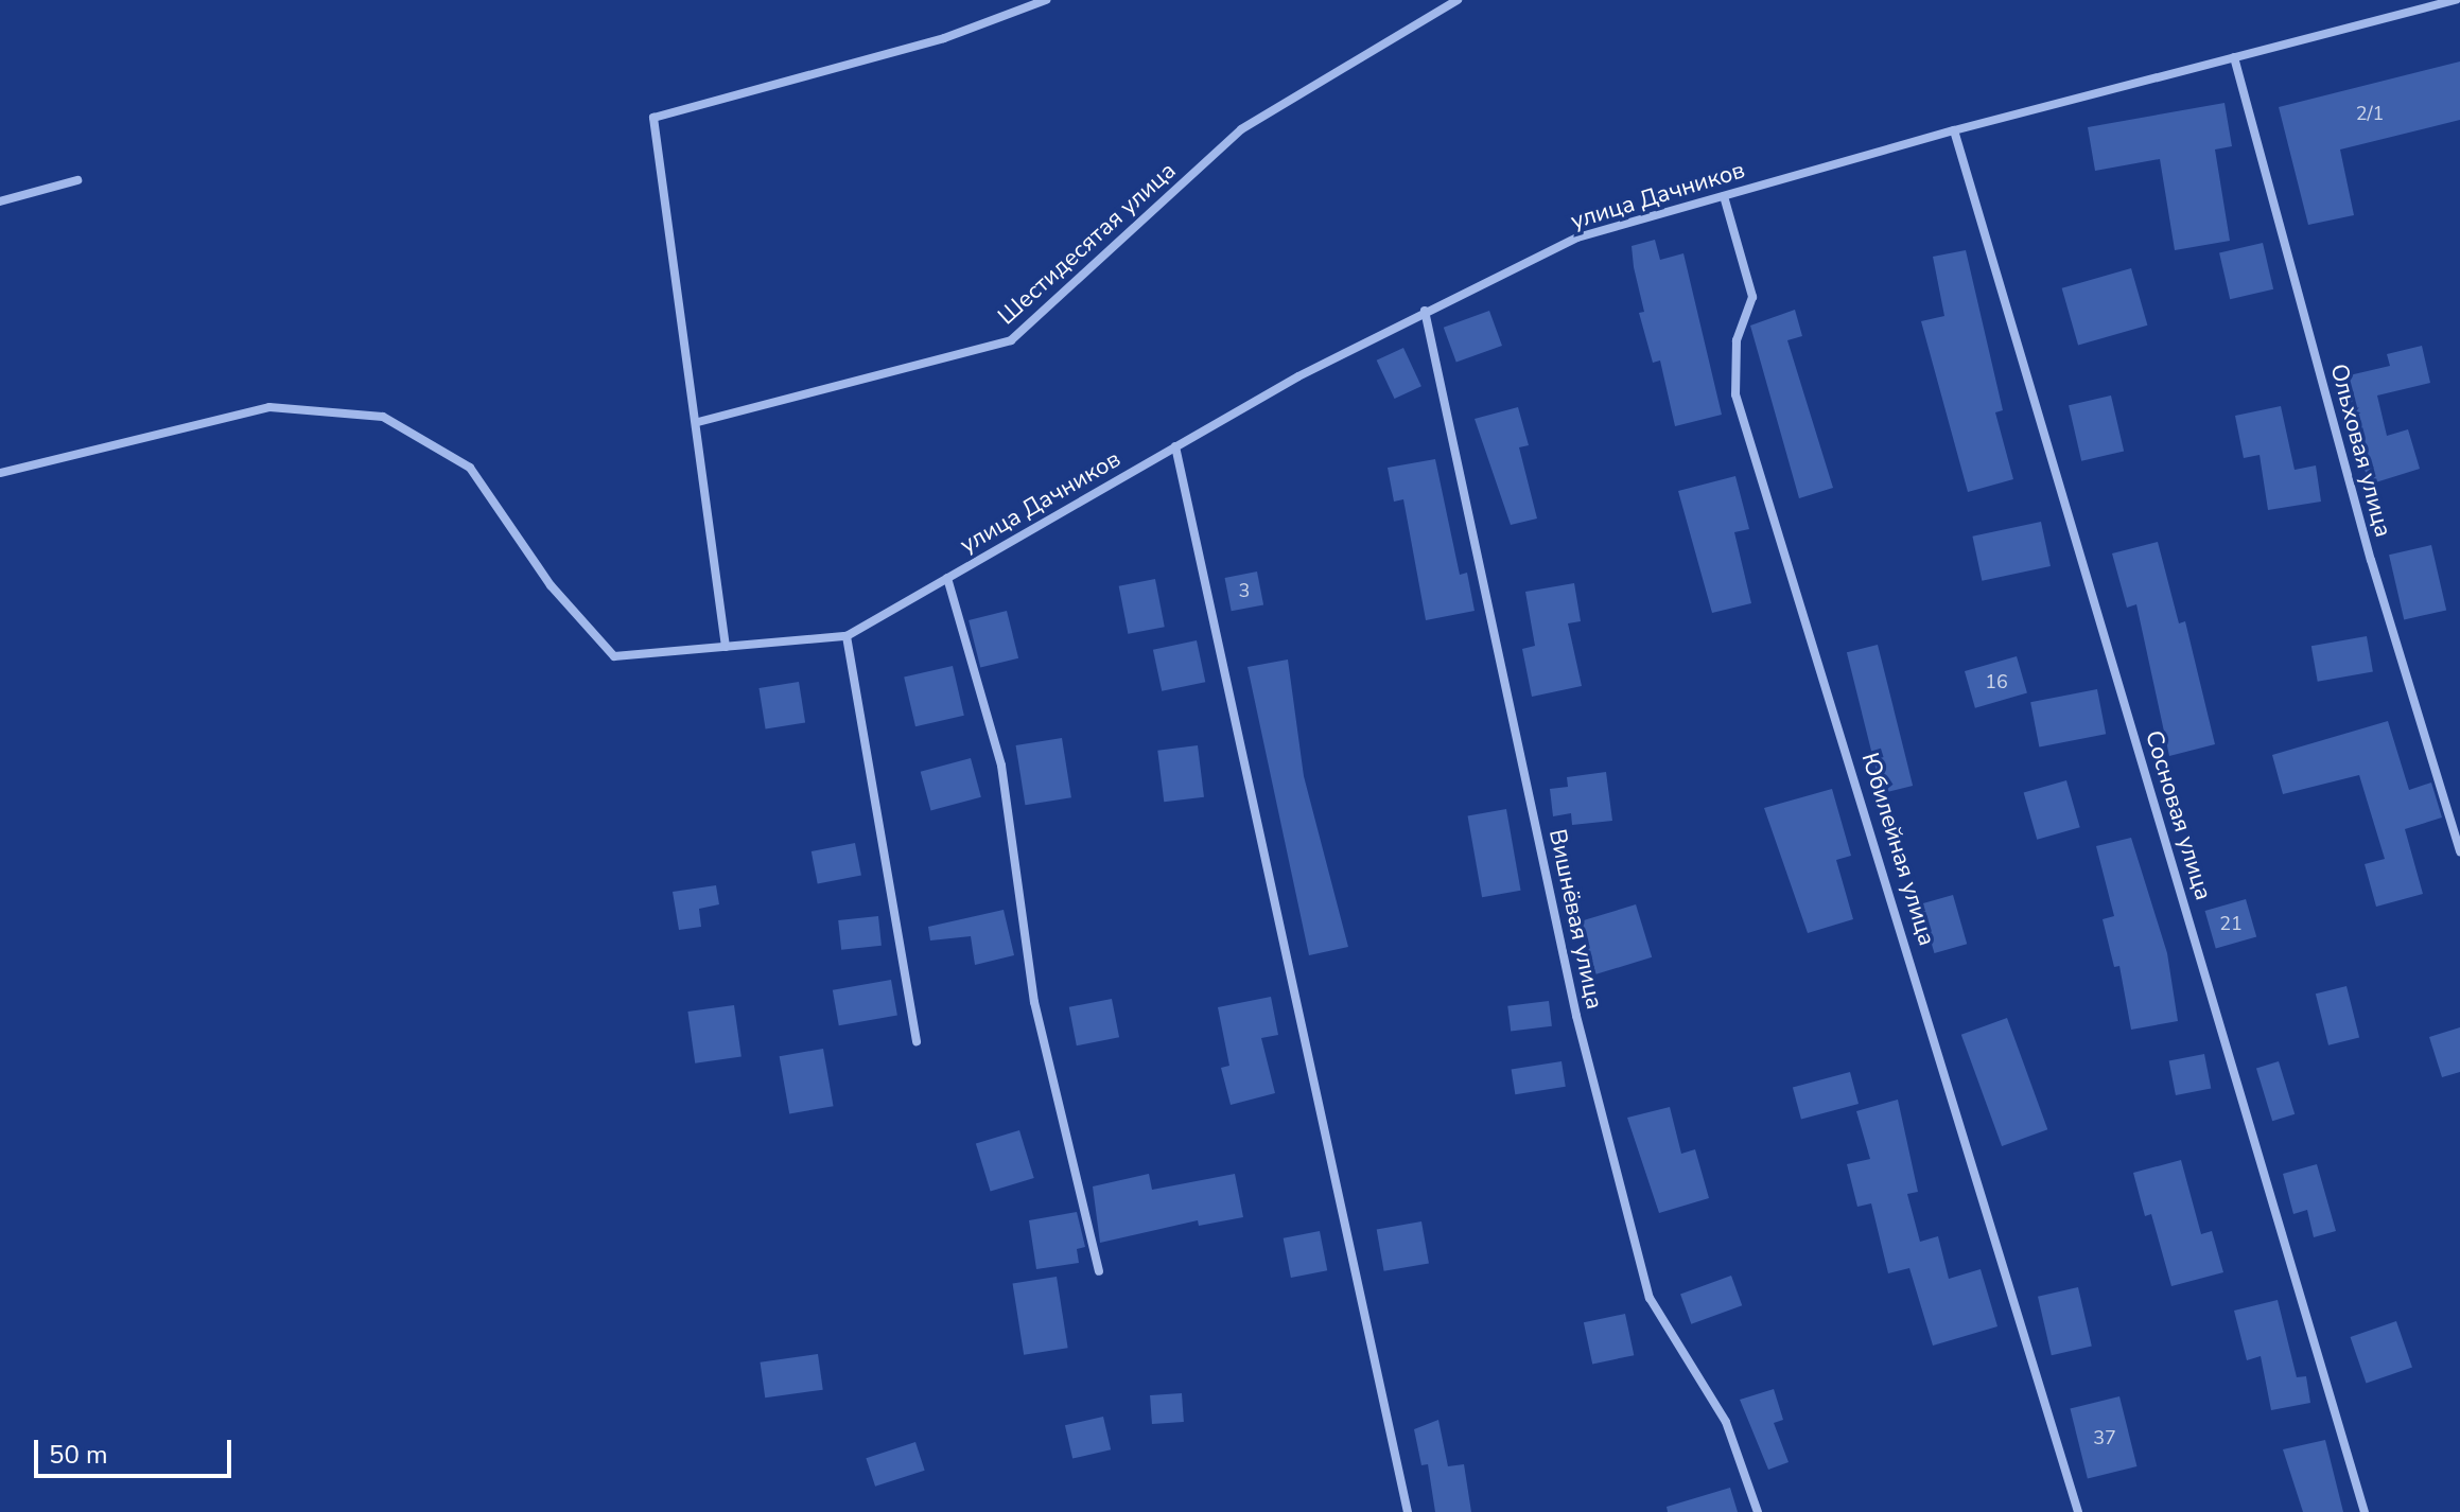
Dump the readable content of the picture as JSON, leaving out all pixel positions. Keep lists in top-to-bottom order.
{
  "streets": {
    "street": [
      "улица Дачников",
      "Шестидесятая улица",
      "Ольховая улица",
      "Сосновая улица",
      "Юбилейная улица",
      "Вишнёвая улица"
    ]
  },
  "crossings": [
    ["улица Дачников", "Ольховая улица"],
    ["улица Дачников", "Сосновая улица"],
    ["улица Дачников", "Юбилейная улица"],
    ["улица Дачников", "Вишнёвая улица"]
  ],
  "house_numbers": [
    "2/1",
    "3",
    "16",
    "21",
    "37"
  ],
  "scale_bar": "50 m"
}
